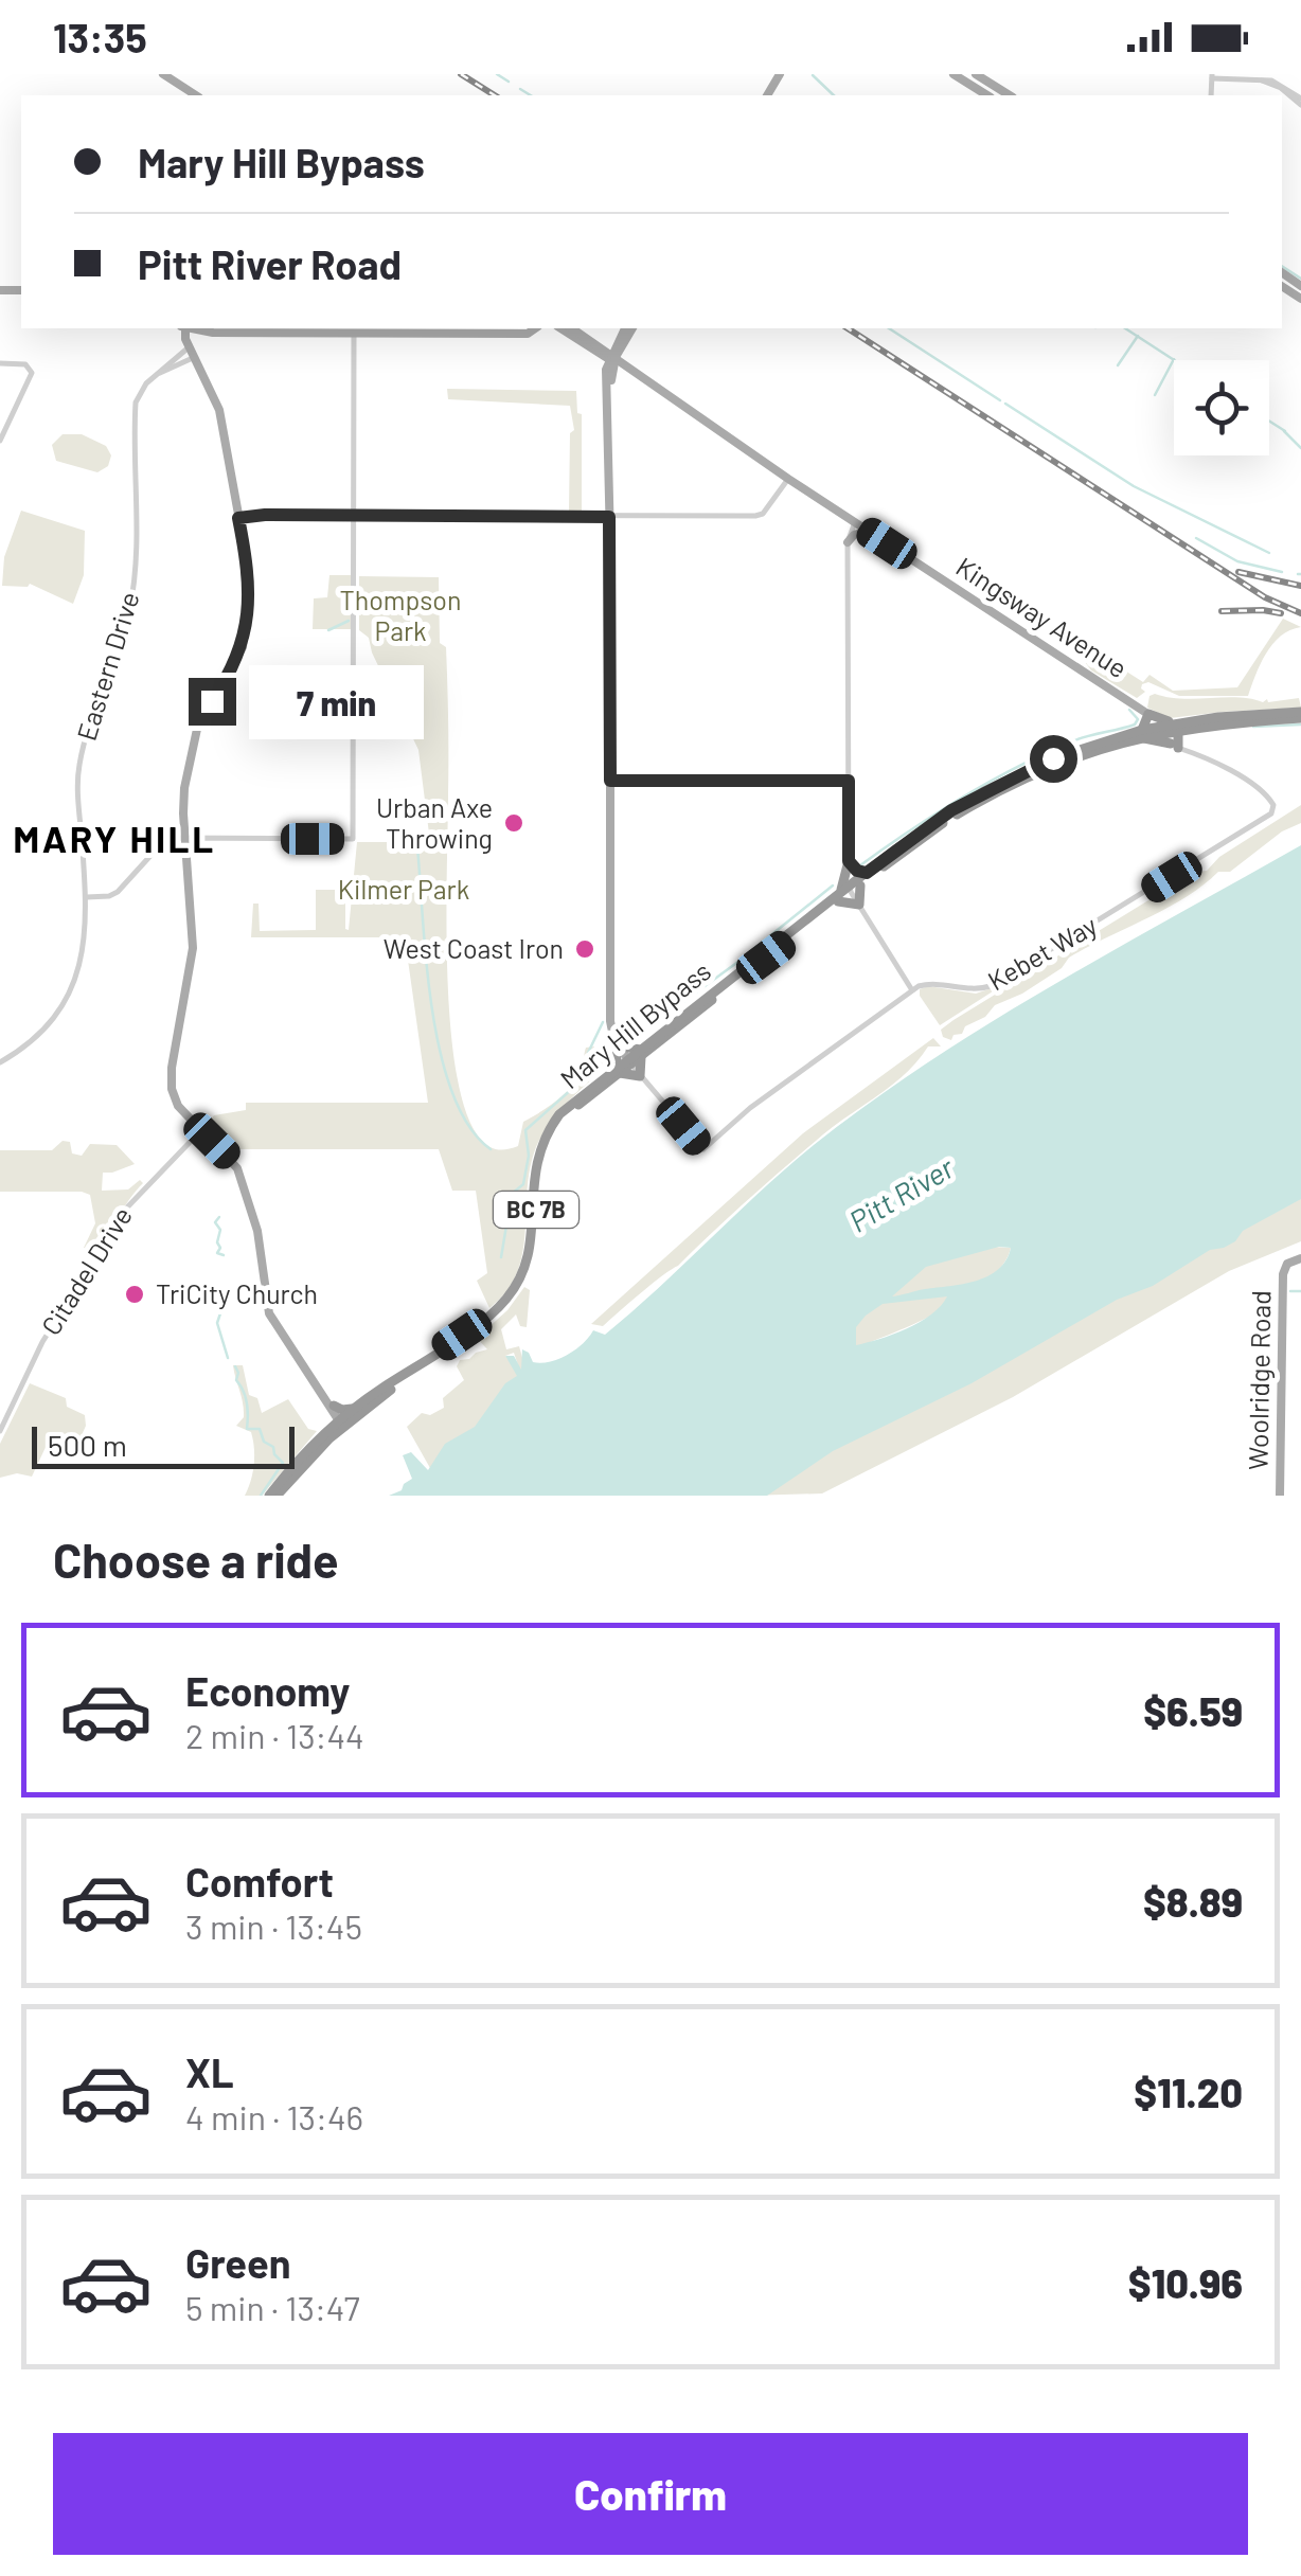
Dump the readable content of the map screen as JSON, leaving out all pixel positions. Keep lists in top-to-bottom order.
{
  "streets": {
    "highway": ["Mary Hill Bypass", "BC 7B"],
    "main road": ["Kingsway Avenue", "Woolridge Road"],
    "street": ["Eastern Drive", "Kebet Way", "Citadel Drive"]
  },
  "crossings": [
    ["Kingsway Avenue", "Kebet Way"],
    ["Kingsway Avenue", "Mary Hill Bypass"]
  ],
  "districts": ["MARY HILL"],
  "water": ["Pitt River"],
  "parks": ["Thompson Park", "Kilmer Park"],
  "places": ["Urban Axe Throwing", "West Coast Iron", "TriCity Church"],
  "scale_bar": "500 m",
  "page": {
    "status": "13:35",
    "banner": ["Mary Hill Bypass", "Pitt River Road"],
    "bubble": "7 min",
    "scale": "500 m",
    "heading": "Choose a ride",
    "list": [
      {
        "name": "Economy",
        "note": "2 min · 13:44",
        "value": "$6.59"
      },
      {
        "name": "Comfort",
        "note": "3 min · 13:45",
        "value": "$8.89"
      },
      {
        "name": "XL",
        "note": "4 min · 13:46",
        "value": "$11.20"
      },
      {
        "name": "Green",
        "note": "5 min · 13:47",
        "value": "$10.96"
      }
    ],
    "buttons": "Confirm"
  }
}
